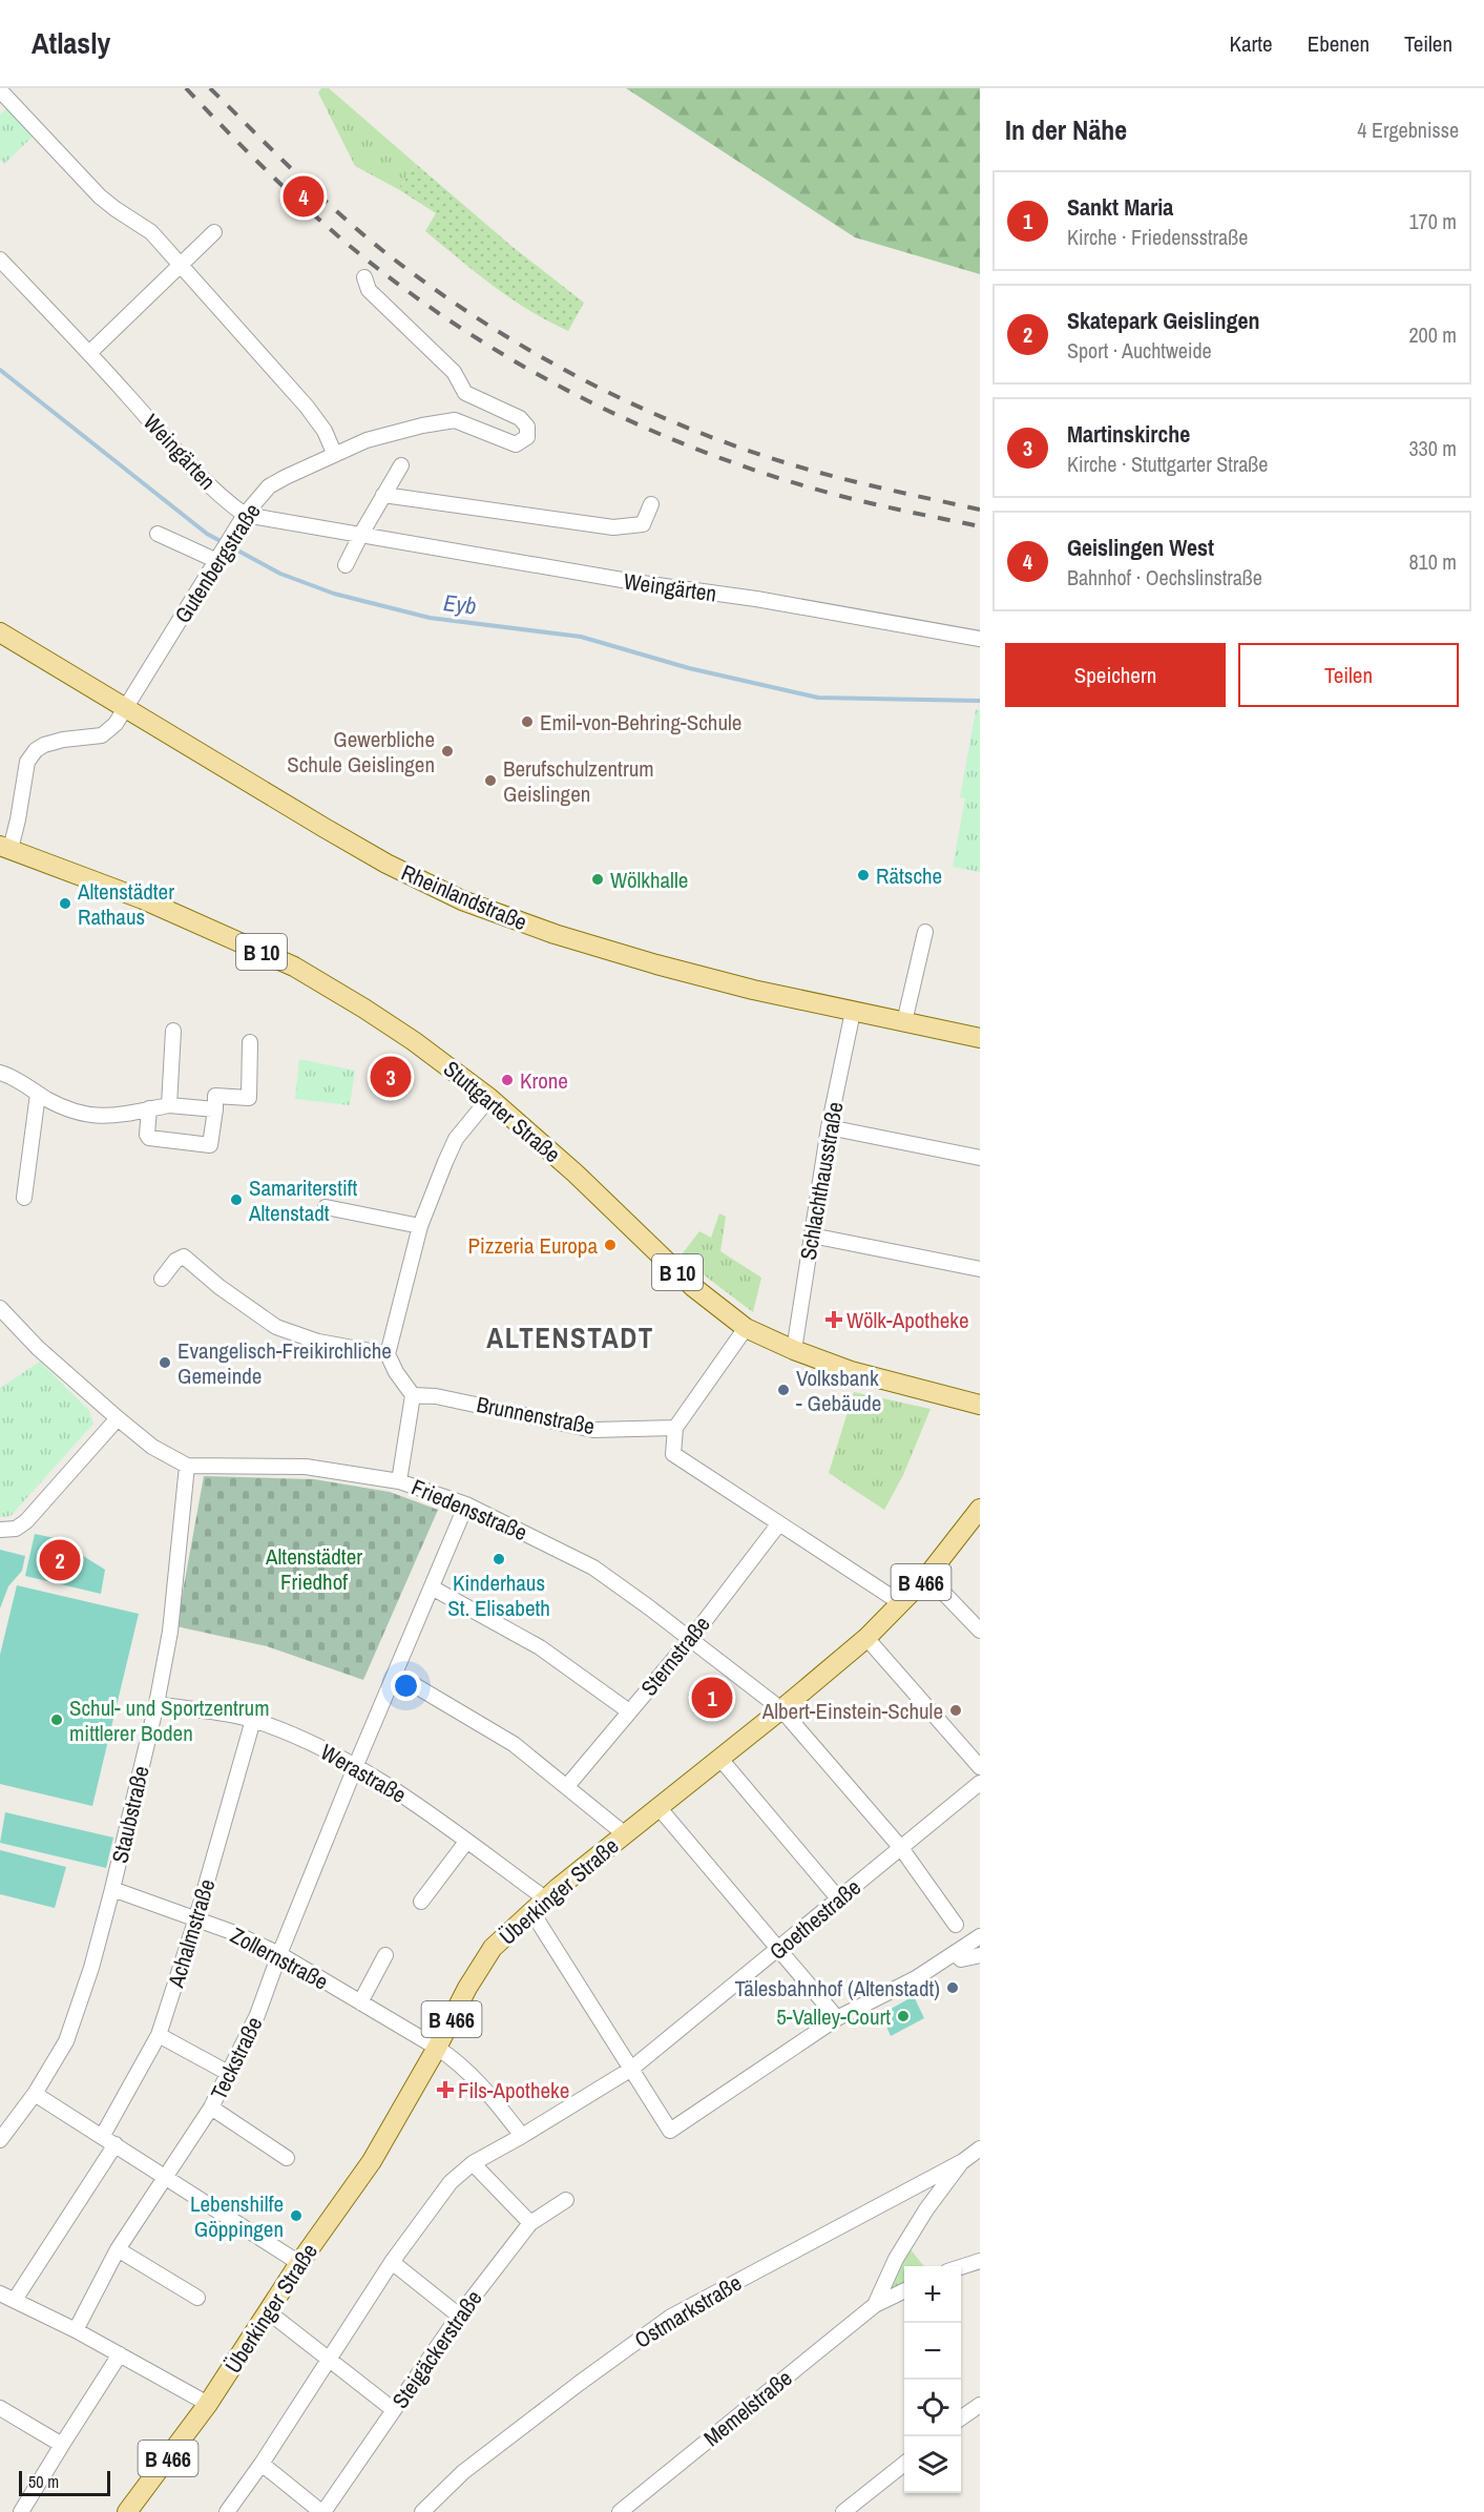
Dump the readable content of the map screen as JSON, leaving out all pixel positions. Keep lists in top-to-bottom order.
{
  "streets": {
    "main road": [
      "Rheinlandstraße",
      "B 10",
      "Stuttgarter Straße",
      "B 466",
      "Überkinger Straße"
    ],
    "street": [
      "Weingärten",
      "Gutenbergstraße",
      "Schlachthausstraße",
      "Brunnenstraße",
      "Friedensstraße",
      "Sternstraße",
      "Werastraße",
      "Staubstraße",
      "Goethestraße",
      "Achalmstraße",
      "Zollernstraße",
      "Teckstraße",
      "Ostmarkstraße",
      "Steigäckerstraße",
      "Memelstraße"
    ]
  },
  "crossings": [
    ["Weingärten", "Gutenbergstraße"],
    ["Gutenbergstraße", "Rheinlandstraße"],
    ["Gutenbergstraße", "Stuttgarter Straße"],
    ["Rheinlandstraße", "Schlachthausstraße"],
    ["Stuttgarter Straße", "Schlachthausstraße"],
    ["Friedensstraße", "Sternstraße"],
    ["Friedensstraße", "Staubstraße"],
    ["Friedensstraße", "Überkinger Straße"],
    ["Friedensstraße", "Goethestraße"],
    ["Friedensstraße", "Teckstraße"],
    ["Werastraße", "Staubstraße"],
    ["Werastraße", "Überkinger Straße"],
    ["Werastraße", "Goethestraße"],
    ["Werastraße", "Achalmstraße"],
    ["Werastraße", "Teckstraße"],
    ["Staubstraße", "Zollernstraße"],
    ["Überkinger Straße", "Zollernstraße"],
    ["Goethestraße", "Zollernstraße"],
    ["Achalmstraße", "Zollernstraße"],
    ["Zollernstraße", "Teckstraße"],
    ["Ostmarkstraße", "Memelstraße"]
  ],
  "districts": ["ALTENSTADT"],
  "water": ["Eyb"],
  "parks": ["Altenstädter Friedhof"],
  "places": {
    "other": [
      "Emil-von-Behring-Schule",
      "Gewerbliche Schule Geislingen",
      "Berufschulzentrum Geislingen",
      "Rätsche",
      "Wölkhalle",
      "Altenstädter Rathaus",
      "Krone",
      "Samariterstift Altenstadt",
      "Pizzeria Europa",
      "Evangelisch-Freikirchliche Gemeinde",
      "Volksbank - Gebäude",
      "Kinderhaus St. Elisabeth",
      "Albert-Einstein-Schule",
      "Schul- und Sportzentrum mittlerer Boden",
      "Tälesbahnhof (Altenstadt)",
      "5-Valley-Court",
      "Lebenshilfe Göppingen"
    ],
    "health": ["Wölk-Apotheke", "Fils-Apotheke"]
  },
  "scale_bar": "50 m",
  "page": {
    "header": "Atlasly",
    "nav": ["Karte", "Ebenen", "Teilen"],
    "heading": ["In der Nähe", "4 Ergebnisse"],
    "list": [
      {
        "mark": "1",
        "name": "Sankt Maria",
        "note": "Kirche · Friedensstraße",
        "value": "170 m"
      },
      {
        "mark": "2",
        "name": "Skatepark Geislingen",
        "note": "Sport · Auchtweide",
        "value": "200 m"
      },
      {
        "mark": "3",
        "name": "Martinskirche",
        "note": "Kirche · Stuttgarter Straße",
        "value": "330 m"
      },
      {
        "mark": "4",
        "name": "Geislingen West",
        "note": "Bahnhof · Oechslinstraße",
        "value": "810 m"
      }
    ],
    "pins": [
      "4",
      "3",
      "2",
      "1"
    ],
    "buttons": ["Speichern", "Teilen"],
    "map_buttons": ["+", "−"],
    "scale": "50 m"
  }
}
